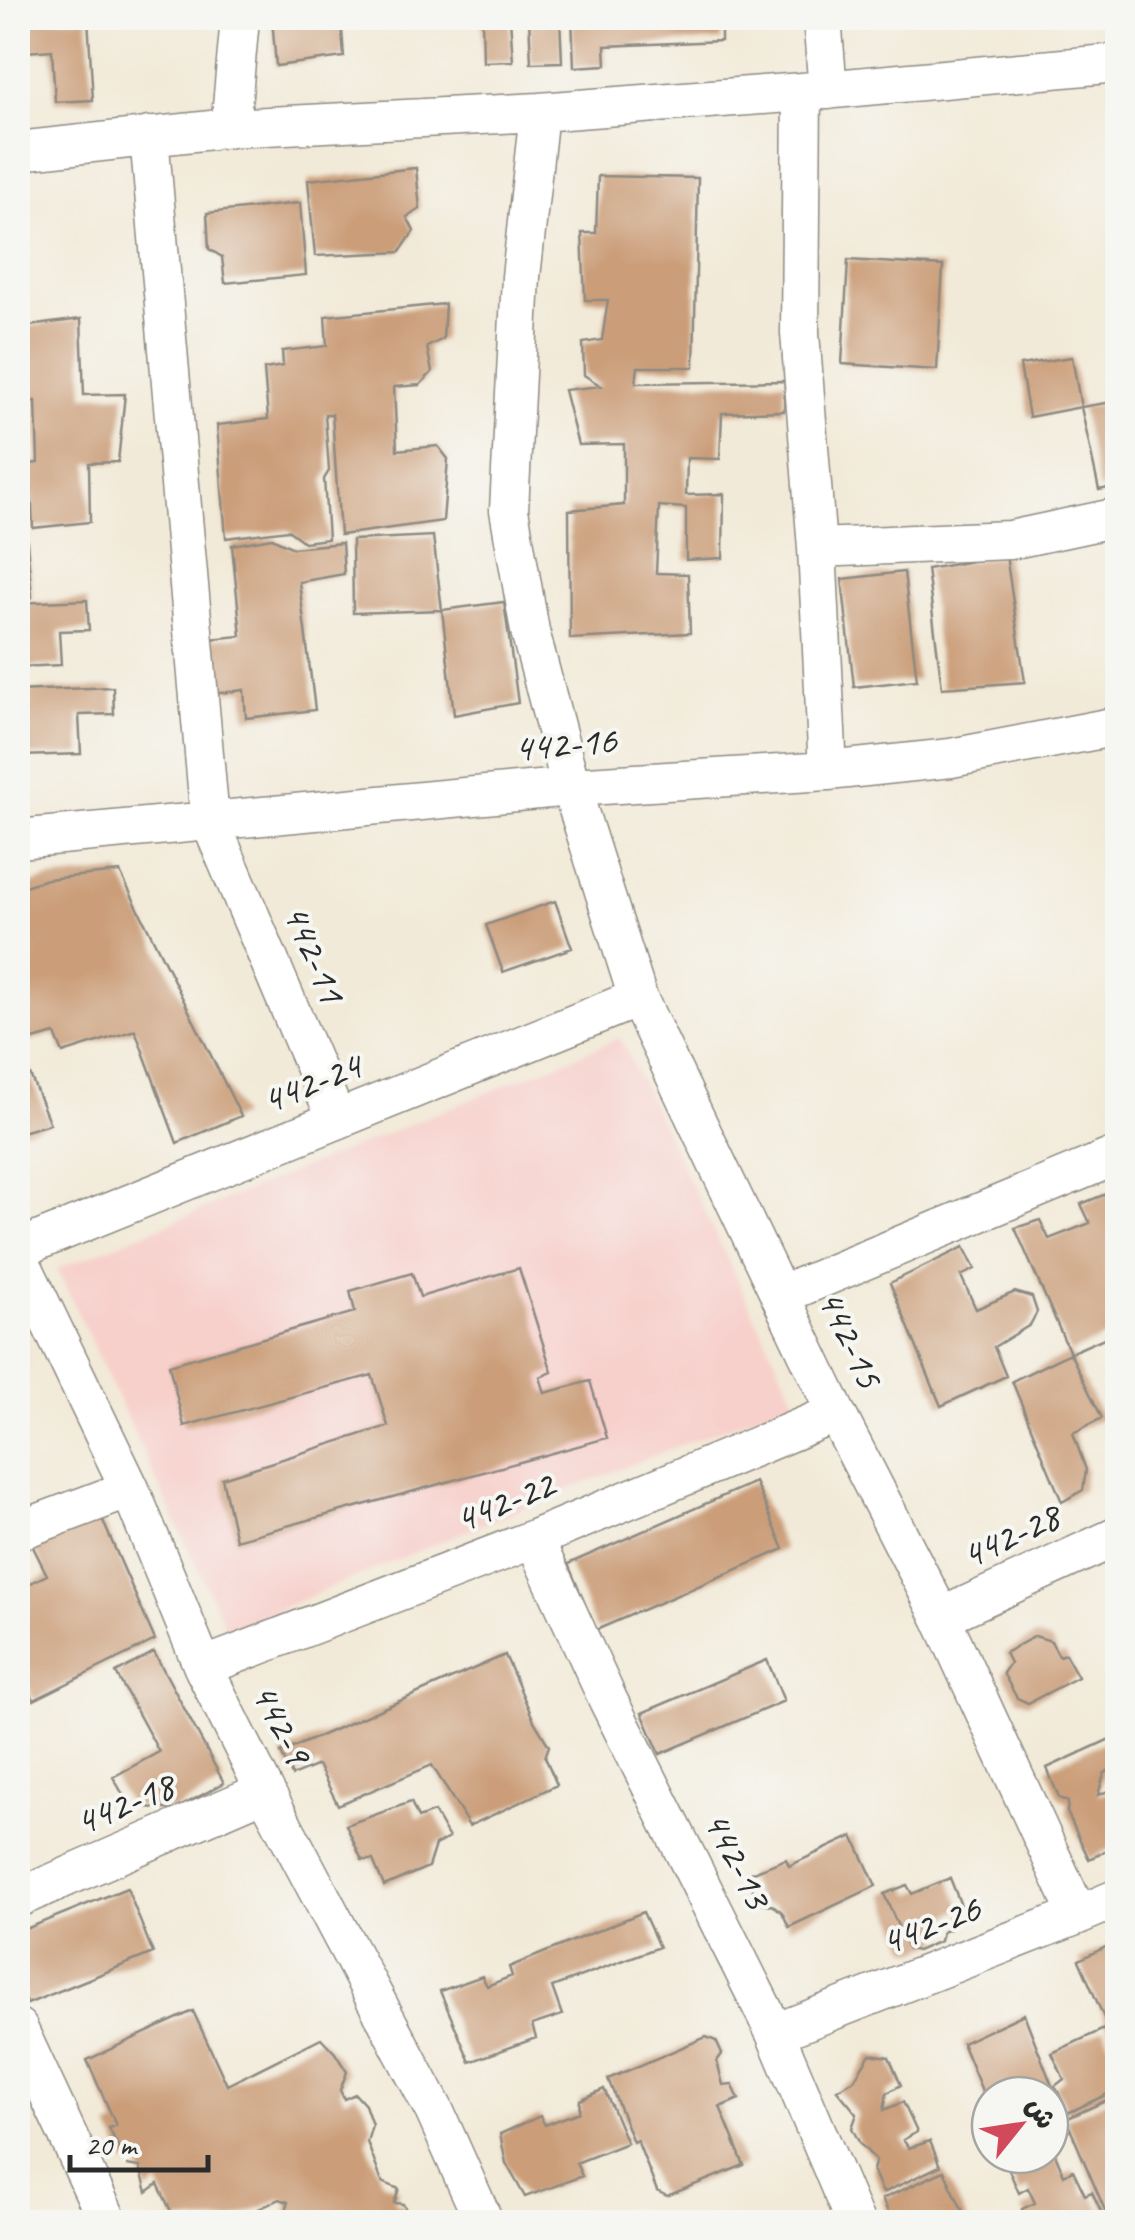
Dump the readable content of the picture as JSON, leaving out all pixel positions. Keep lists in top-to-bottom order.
{
  "streets": {
    "street": [
      "442-16",
      "442-11",
      "442-24",
      "442-15",
      "442-22",
      "442-28",
      "442-9",
      "442-18",
      "442-13",
      "442-26"
    ]
  },
  "crossings": [
    ["442-16", "442-11"],
    ["442-16", "442-15"],
    ["442-11", "442-24"],
    ["442-24", "442-15"],
    ["442-24", "442-9"],
    ["442-15", "442-22"],
    ["442-15", "442-28"],
    ["442-15", "442-26"],
    ["442-22", "442-9"],
    ["442-22", "442-13"],
    ["442-9", "442-18"],
    ["442-13", "442-26"]
  ],
  "scale_bar": "20 m",
  "north": "top right"
}
